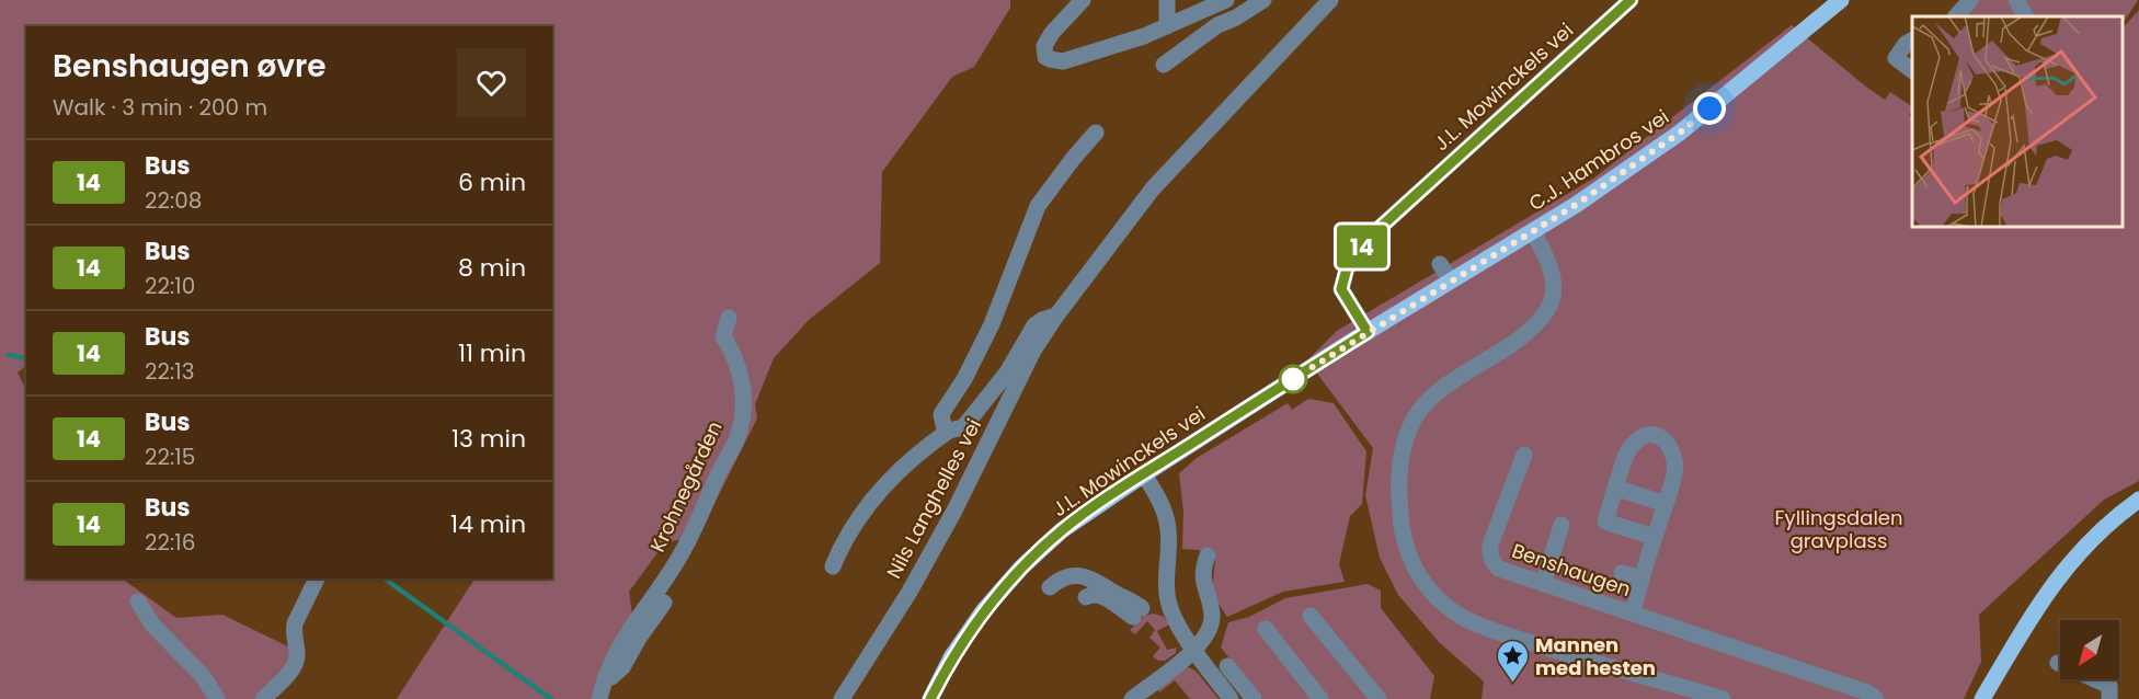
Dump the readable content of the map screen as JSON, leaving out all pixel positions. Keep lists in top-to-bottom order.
{
  "streets": {
    "main road": ["J.L. Mowinckels vei", "C.J. Hambros vei"],
    "street": ["Krohnegården", "Nils Langhelles vei", "Benshaugen"]
  },
  "crossings": [
    ["J.L. Mowinckels vei", "C.J. Hambros vei"]
  ],
  "parks": ["Fyllingsdalen gravplass"],
  "places": {
    "place": ["Mannen med hesten"]
  },
  "lines": ["bus line 14"],
  "north": "bottom left",
  "page": {
    "on_map": "14",
    "heading": ["Benshaugen øvre", "Walk · 3 min · 200 m"],
    "list": [
      {
        "mark": "14",
        "name": "Bus",
        "note": "22:08",
        "value": "6 min"
      },
      {
        "mark": "14",
        "name": "Bus",
        "note": "22:10",
        "value": "8 min"
      },
      {
        "mark": "14",
        "name": "Bus",
        "note": "22:13",
        "value": "11 min"
      },
      {
        "mark": "14",
        "name": "Bus",
        "note": "22:15",
        "value": "13 min"
      },
      {
        "mark": "14",
        "name": "Bus",
        "note": "22:16",
        "value": "14 min"
      }
    ]
  }
}
